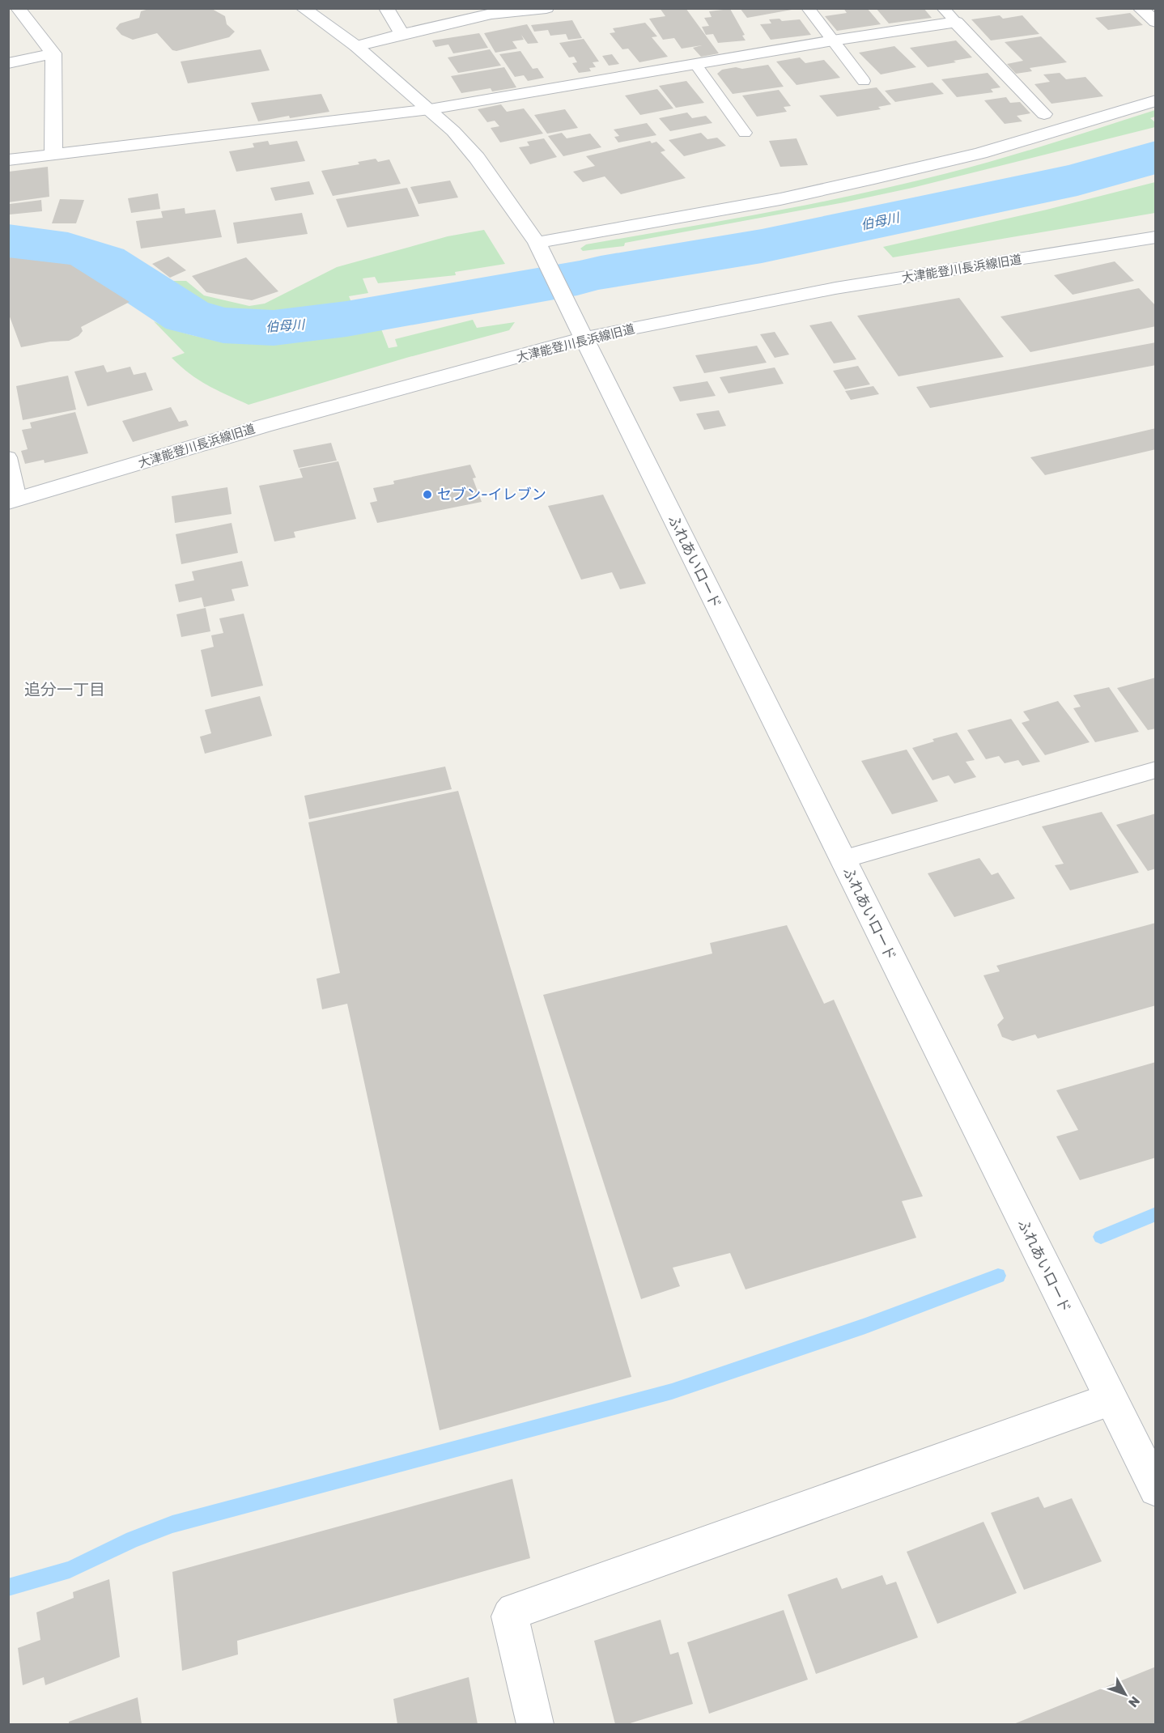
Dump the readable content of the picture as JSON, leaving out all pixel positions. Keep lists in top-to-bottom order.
{
  "streets": {
    "street": ["大津能登川長浜線旧道", "ふれあいロード"]
  },
  "crossings": [
    ["大津能登川長浜線旧道", "ふれあいロード"]
  ],
  "districts": ["追分一丁目"],
  "water": ["伯母川"],
  "places": ["セブン-イレブン"],
  "north": "bottom right"
}
